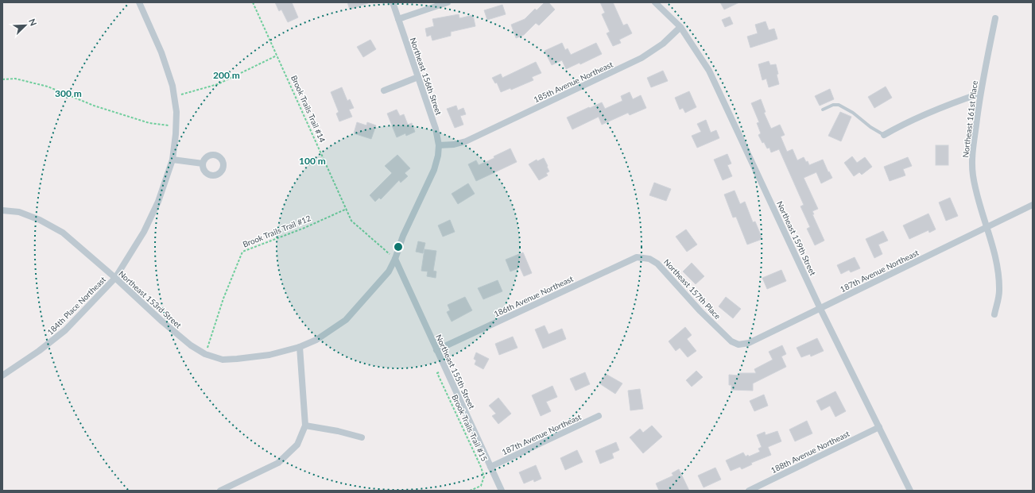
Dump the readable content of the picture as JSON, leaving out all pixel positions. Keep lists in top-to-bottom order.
{
  "streets": {
    "street": [
      "Northeast 156th Street",
      "185th Avenue Northeast",
      "Northeast 161st Place",
      "Northeast 159th Street",
      "187th Avenue Northeast",
      "Northeast 157th Place",
      "186th Avenue Northeast",
      "Northeast 153rd Street",
      "184th Place Northeast",
      "Northeast 155th Street",
      "188th Avenue Northeast"
    ],
    "path": ["Brook Trails Trail #14", "Brook Trails Trail #12", "Brook Trails Trail #15"]
  },
  "crossings": [
    ["Northeast 156th Street", "185th Avenue Northeast"],
    ["Northeast 156th Street", "Brook Trails Trail #14"],
    ["Northeast 156th Street", "Northeast 155th Street"],
    ["185th Avenue Northeast", "Northeast 159th Street"],
    ["Brook Trails Trail #14", "Brook Trails Trail #12"],
    ["Brook Trails Trail #14", "Northeast 155th Street"],
    ["Northeast 161st Place", "187th Avenue Northeast"],
    ["Brook Trails Trail #12", "Northeast 153rd Street"],
    ["Northeast 159th Street", "187th Avenue Northeast"],
    ["Northeast 159th Street", "188th Avenue Northeast"],
    ["187th Avenue Northeast", "Northeast 157th Place"],
    ["187th Avenue Northeast", "Northeast 155th Street"],
    ["Northeast 157th Place", "186th Avenue Northeast"],
    ["186th Avenue Northeast", "Northeast 155th Street"],
    ["Northeast 153rd Street", "184th Place Northeast"],
    ["Northeast 155th Street", "Brook Trails Trail #15"]
  ],
  "north": "top right",
  "rings": ["200 m", "300 m", "100 m"]
}
